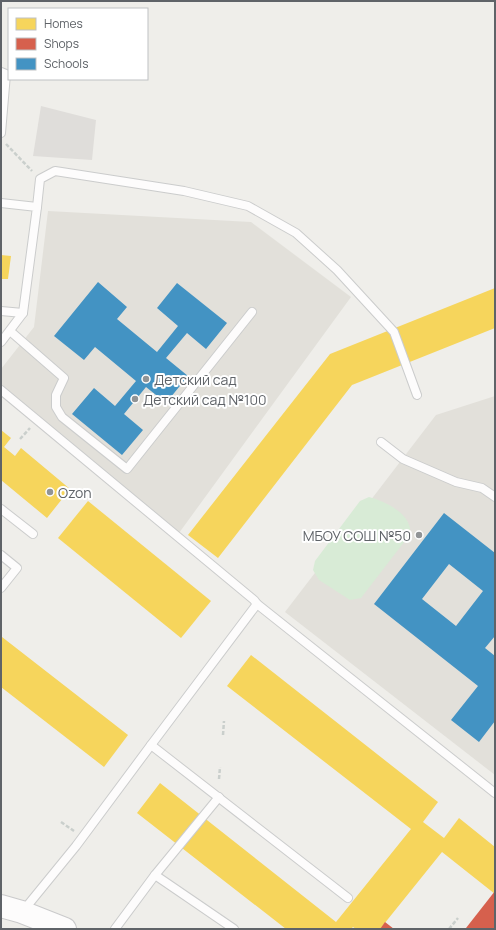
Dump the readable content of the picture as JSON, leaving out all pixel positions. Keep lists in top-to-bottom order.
{
  "places": [
    "Детский сад",
    "Детский сад №100",
    "Ozon",
    "МБОУ СОШ №50"
  ],
  "legend": ["Homes", "Shops", "Schools"]
}
